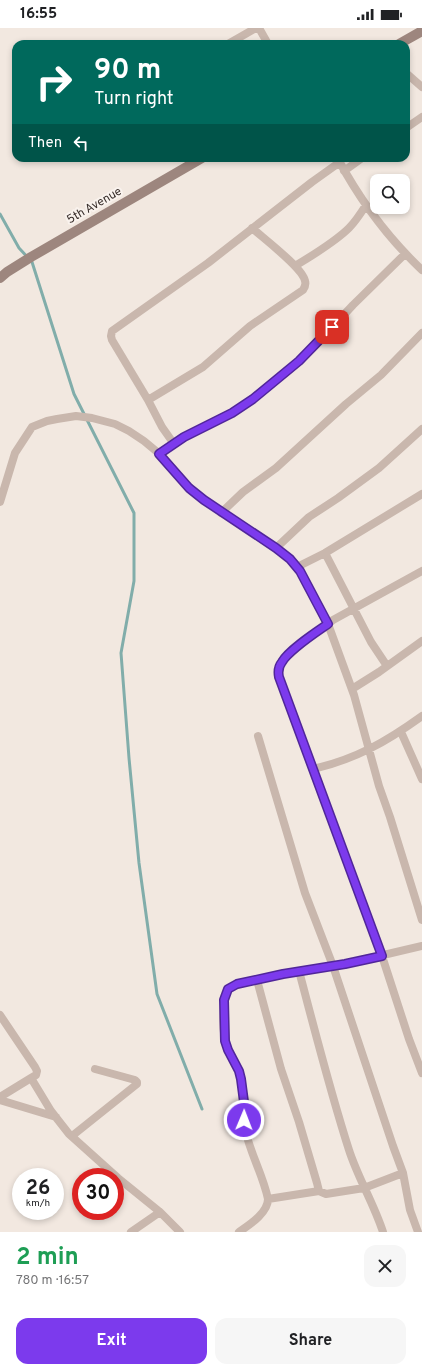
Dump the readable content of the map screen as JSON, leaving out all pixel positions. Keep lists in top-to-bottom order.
{
  "streets": {
    "street": ["5th Avenue"]
  },
  "page": {
    "status": "16:55",
    "turn": ["90 m", "Turn right"],
    "then": "Then",
    "speed": "26 km/h",
    "limit": "30",
    "heading": ["2 min", "780 m · 16:57"],
    "buttons": ["Exit", "Share"]
  }
}
